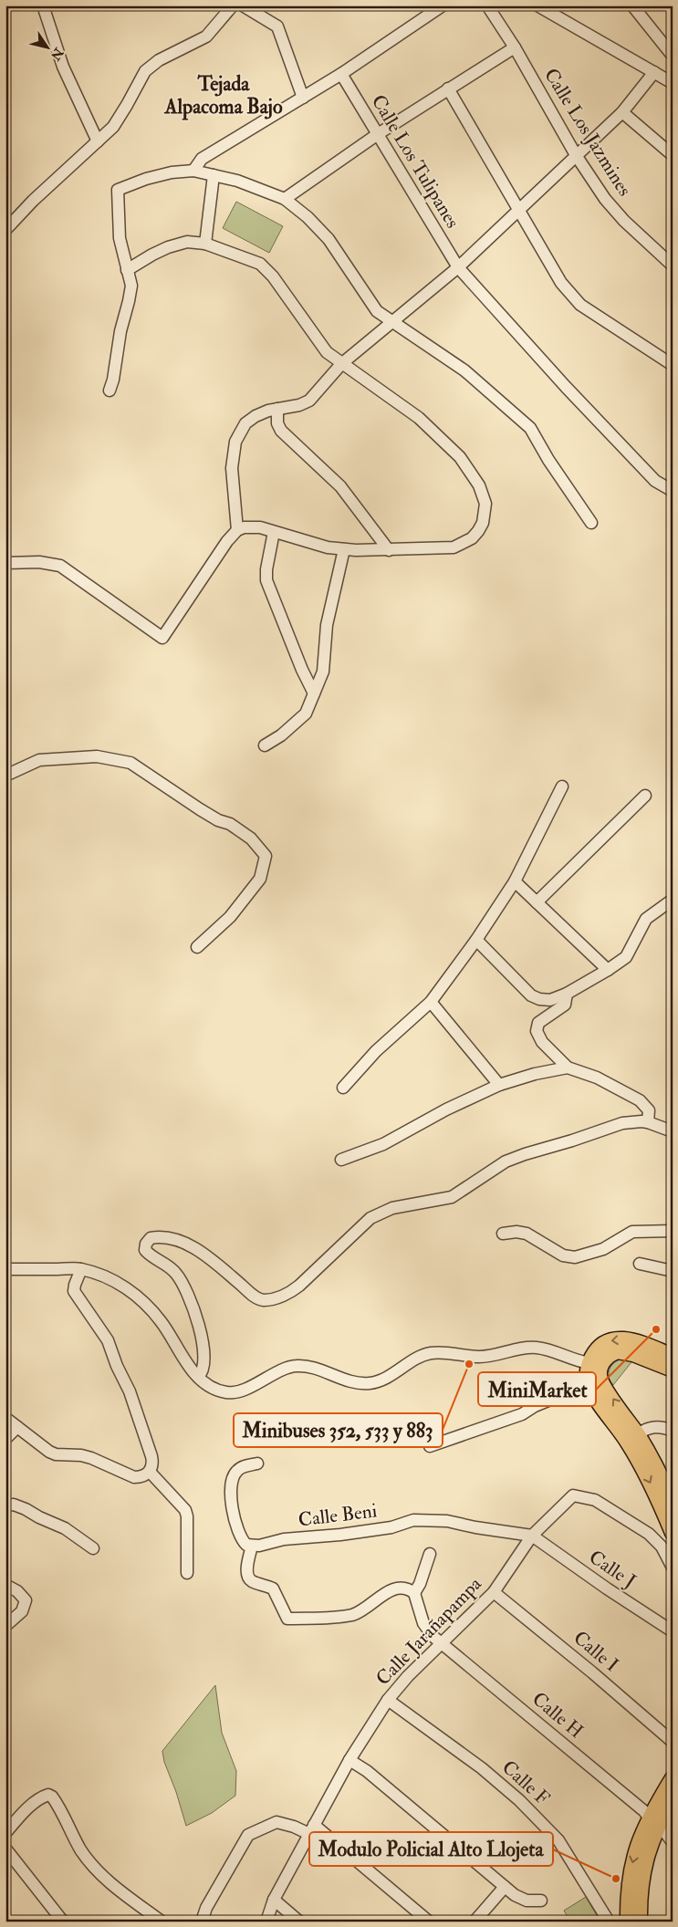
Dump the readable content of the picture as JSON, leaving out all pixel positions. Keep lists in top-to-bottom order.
{
  "streets": {
    "street": [
      "Calle Los Jazmines",
      "Calle Los Tulipanes",
      "Calle Beni",
      "Calle J",
      "Calle Jarañapampa",
      "Calle I",
      "Calle H",
      "Calle F"
    ]
  },
  "crossings": [
    ["Calle Beni", "Calle J"],
    ["Calle Beni", "Calle Jarañapampa"],
    ["Calle J", "Calle Jarañapampa"],
    ["Calle Jarañapampa", "Calle I"],
    ["Calle Jarañapampa", "Calle H"],
    ["Calle Jarañapampa", "Calle F"]
  ],
  "districts": ["Tejada Alpacoma Bajo"],
  "places": ["MiniMarket", "Minibuses 352, 533 y 883", "Modulo Policial Alto Llojeta"],
  "north": "bottom right"
}
